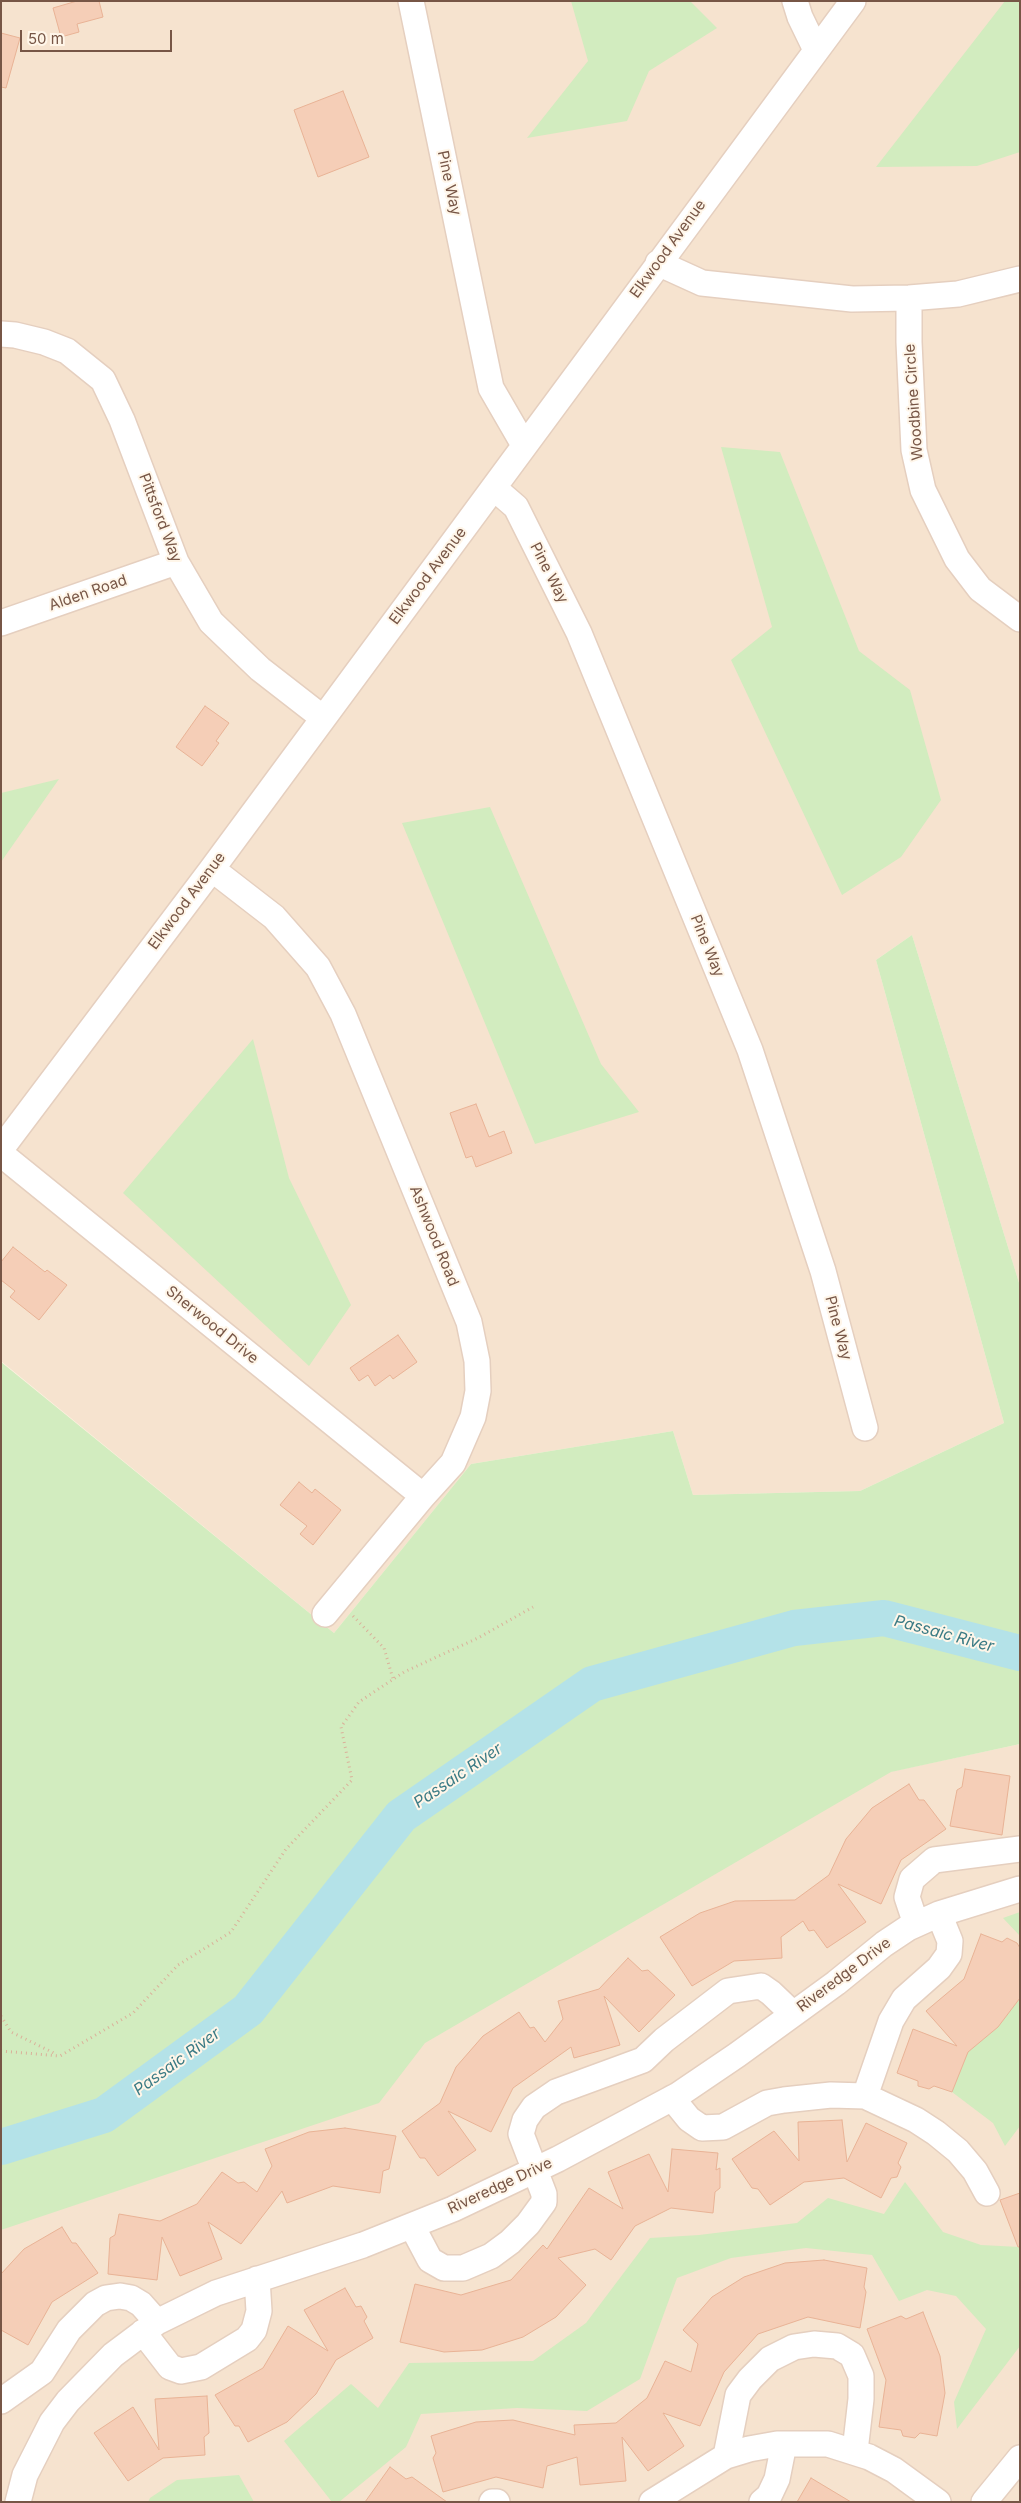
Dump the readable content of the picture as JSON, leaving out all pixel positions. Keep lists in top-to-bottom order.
{
  "streets": {
    "street": [
      "Pine Way",
      "Elkwood Avenue",
      "Woodbine Circle",
      "Pittsford Way",
      "Alden Road",
      "Ashwood Road",
      "Sherwood Drive",
      "Riveredge Drive"
    ]
  },
  "crossings": [
    ["Pine Way", "Elkwood Avenue"],
    ["Elkwood Avenue", "Pittsford Way"],
    ["Elkwood Avenue", "Ashwood Road"],
    ["Pittsford Way", "Alden Road"],
    ["Ashwood Road", "Sherwood Drive"]
  ],
  "water": ["Passaic River"],
  "scale_bar": "50 m"
}
